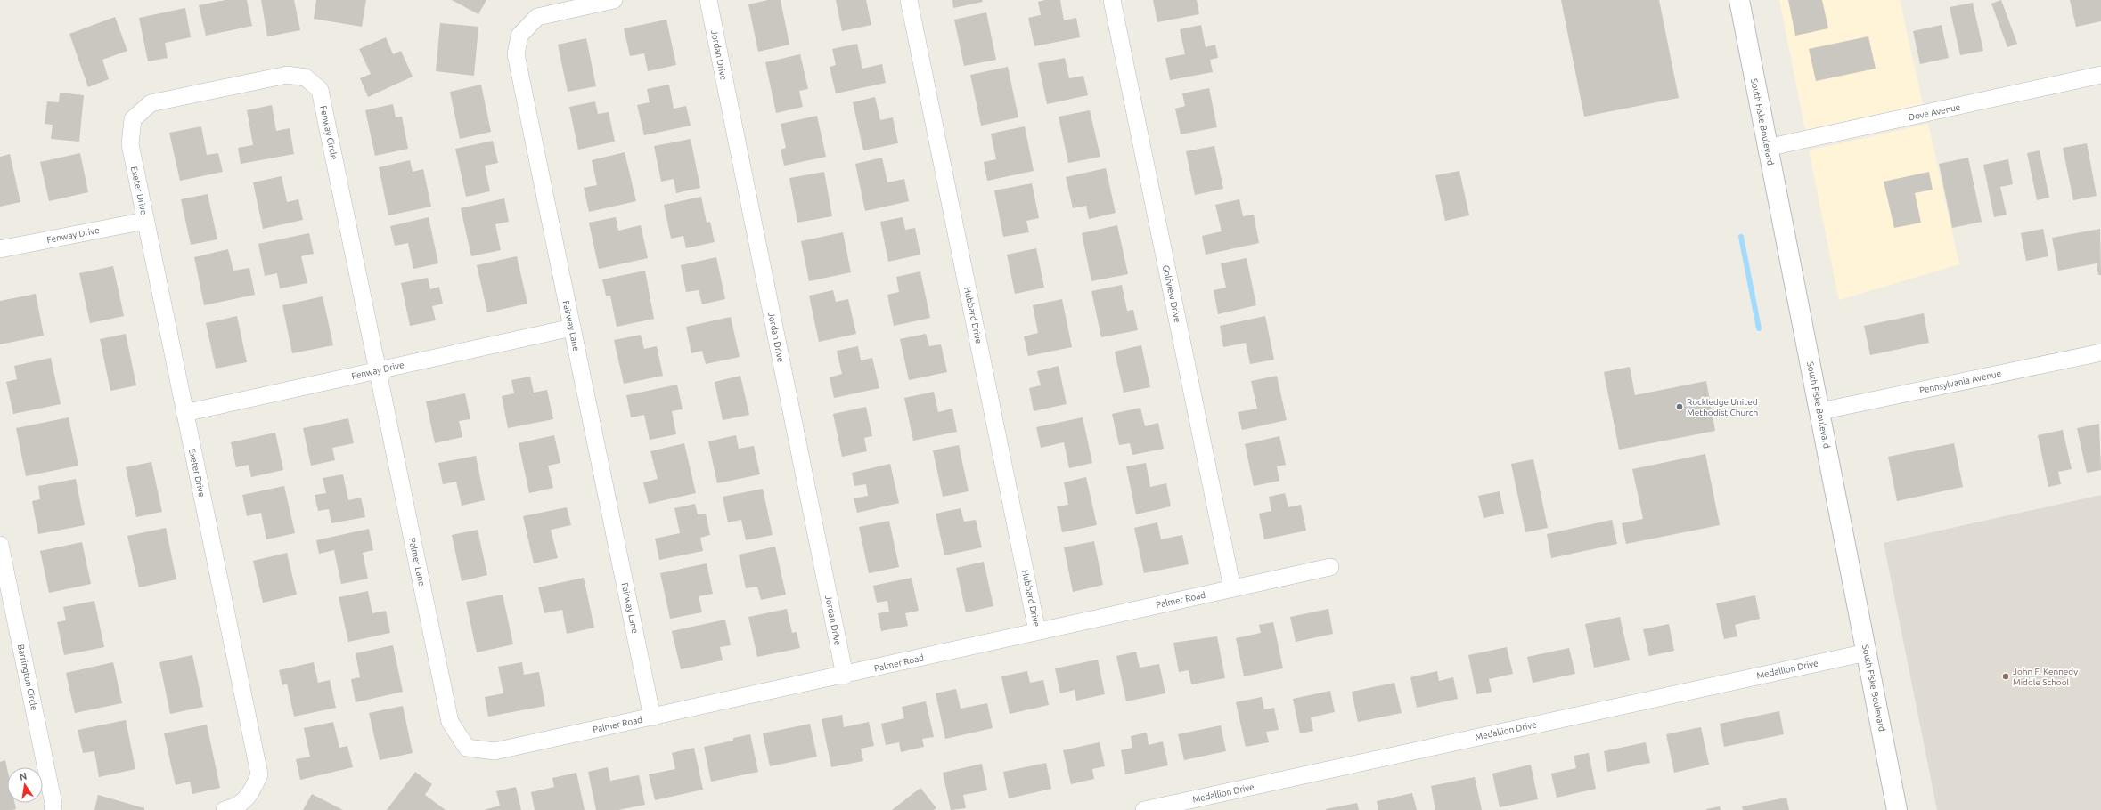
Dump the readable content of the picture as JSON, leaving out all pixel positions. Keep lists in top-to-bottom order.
{
  "streets": {
    "main road": ["South Fiske Boulevard"],
    "street": [
      "Jordan Drive",
      "Dove Avenue",
      "Fenway Circle",
      "Exeter Drive",
      "Fenway Drive",
      "Golfview Drive",
      "Hubbard Drive",
      "Fairway Lane",
      "Pennsylvania Avenue",
      "Palmer Lane",
      "Palmer Road",
      "Medallion Drive",
      "Barrington Circle"
    ]
  },
  "crossings": [
    ["Jordan Drive", "Palmer Road"],
    ["Dove Avenue", "South Fiske Boulevard"],
    ["South Fiske Boulevard", "Pennsylvania Avenue"],
    ["South Fiske Boulevard", "Medallion Drive"],
    ["Fenway Circle", "Exeter Drive"],
    ["Fenway Circle", "Fenway Drive"],
    ["Fenway Circle", "Palmer Lane"],
    ["Exeter Drive", "Fenway Drive"],
    ["Fenway Drive", "Fairway Lane"],
    ["Fenway Drive", "Palmer Lane"],
    ["Golfview Drive", "Palmer Road"],
    ["Hubbard Drive", "Palmer Road"],
    ["Fairway Lane", "Palmer Road"],
    ["Palmer Lane", "Palmer Road"]
  ],
  "places": ["Rockledge United Methodist Church", "John F. Kennedy Middle School"],
  "north": "top"
}
